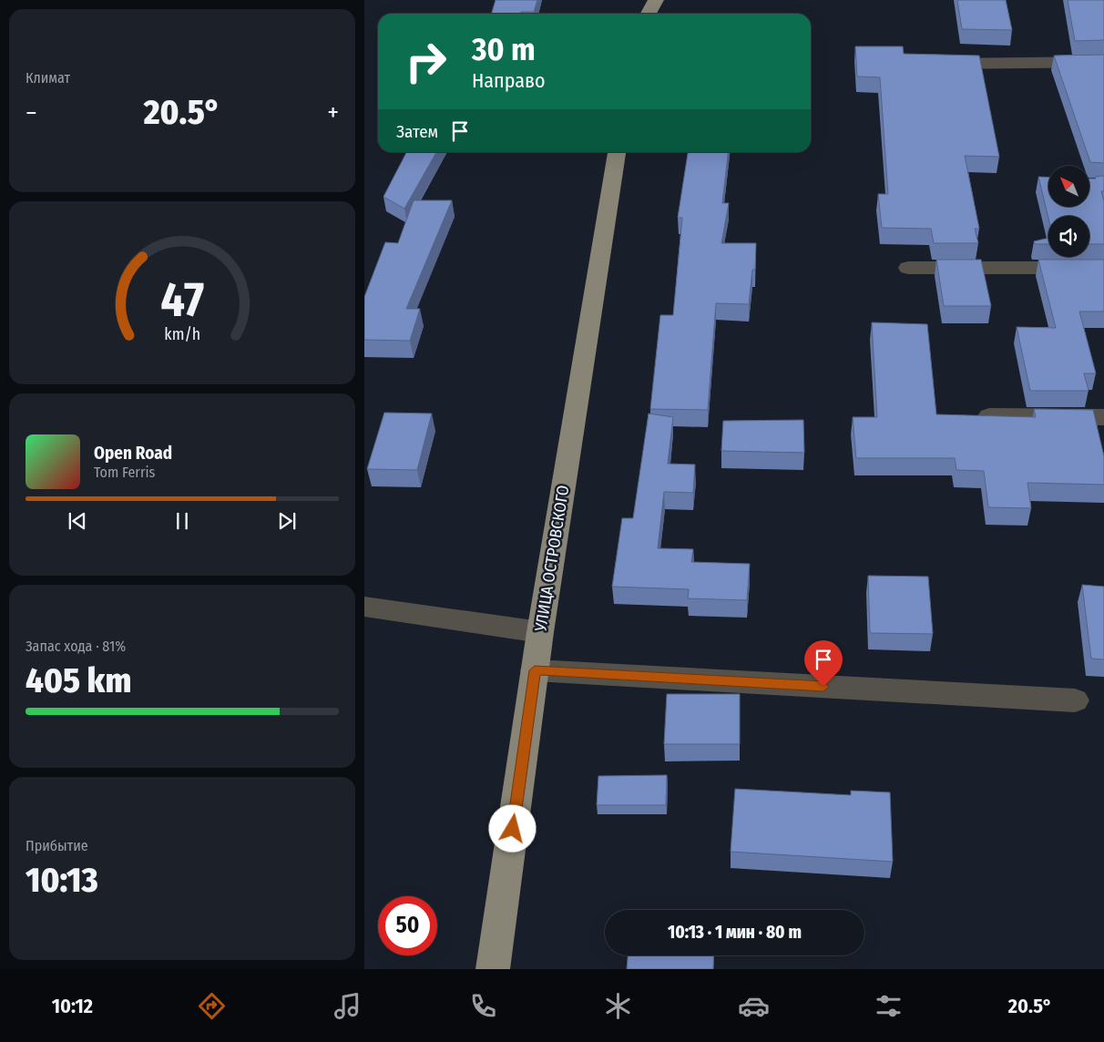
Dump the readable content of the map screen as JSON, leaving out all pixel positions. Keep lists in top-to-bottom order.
{
  "streets": {
    "main road": ["УЛИЦА ОСТРОВСКОГО"]
  },
  "north": "top left",
  "page": {
    "tile": [
      "Климат",
      ["Запас хода · 81%", "405 km"],
      ["Прибытие", "10:13"]
    ],
    "turn": ["30 m", "Направо"],
    "heat": ["−", "20.5°", "+"],
    "then": "Затем",
    "song": ["Open Road", "Tom Ferris"],
    "limit": "50",
    "trip": "10:13 · 1 мин · 80 m",
    "tabs": ["10:12", "20.5°"],
    "gauge": ["47", "km/h"]
  }
}
